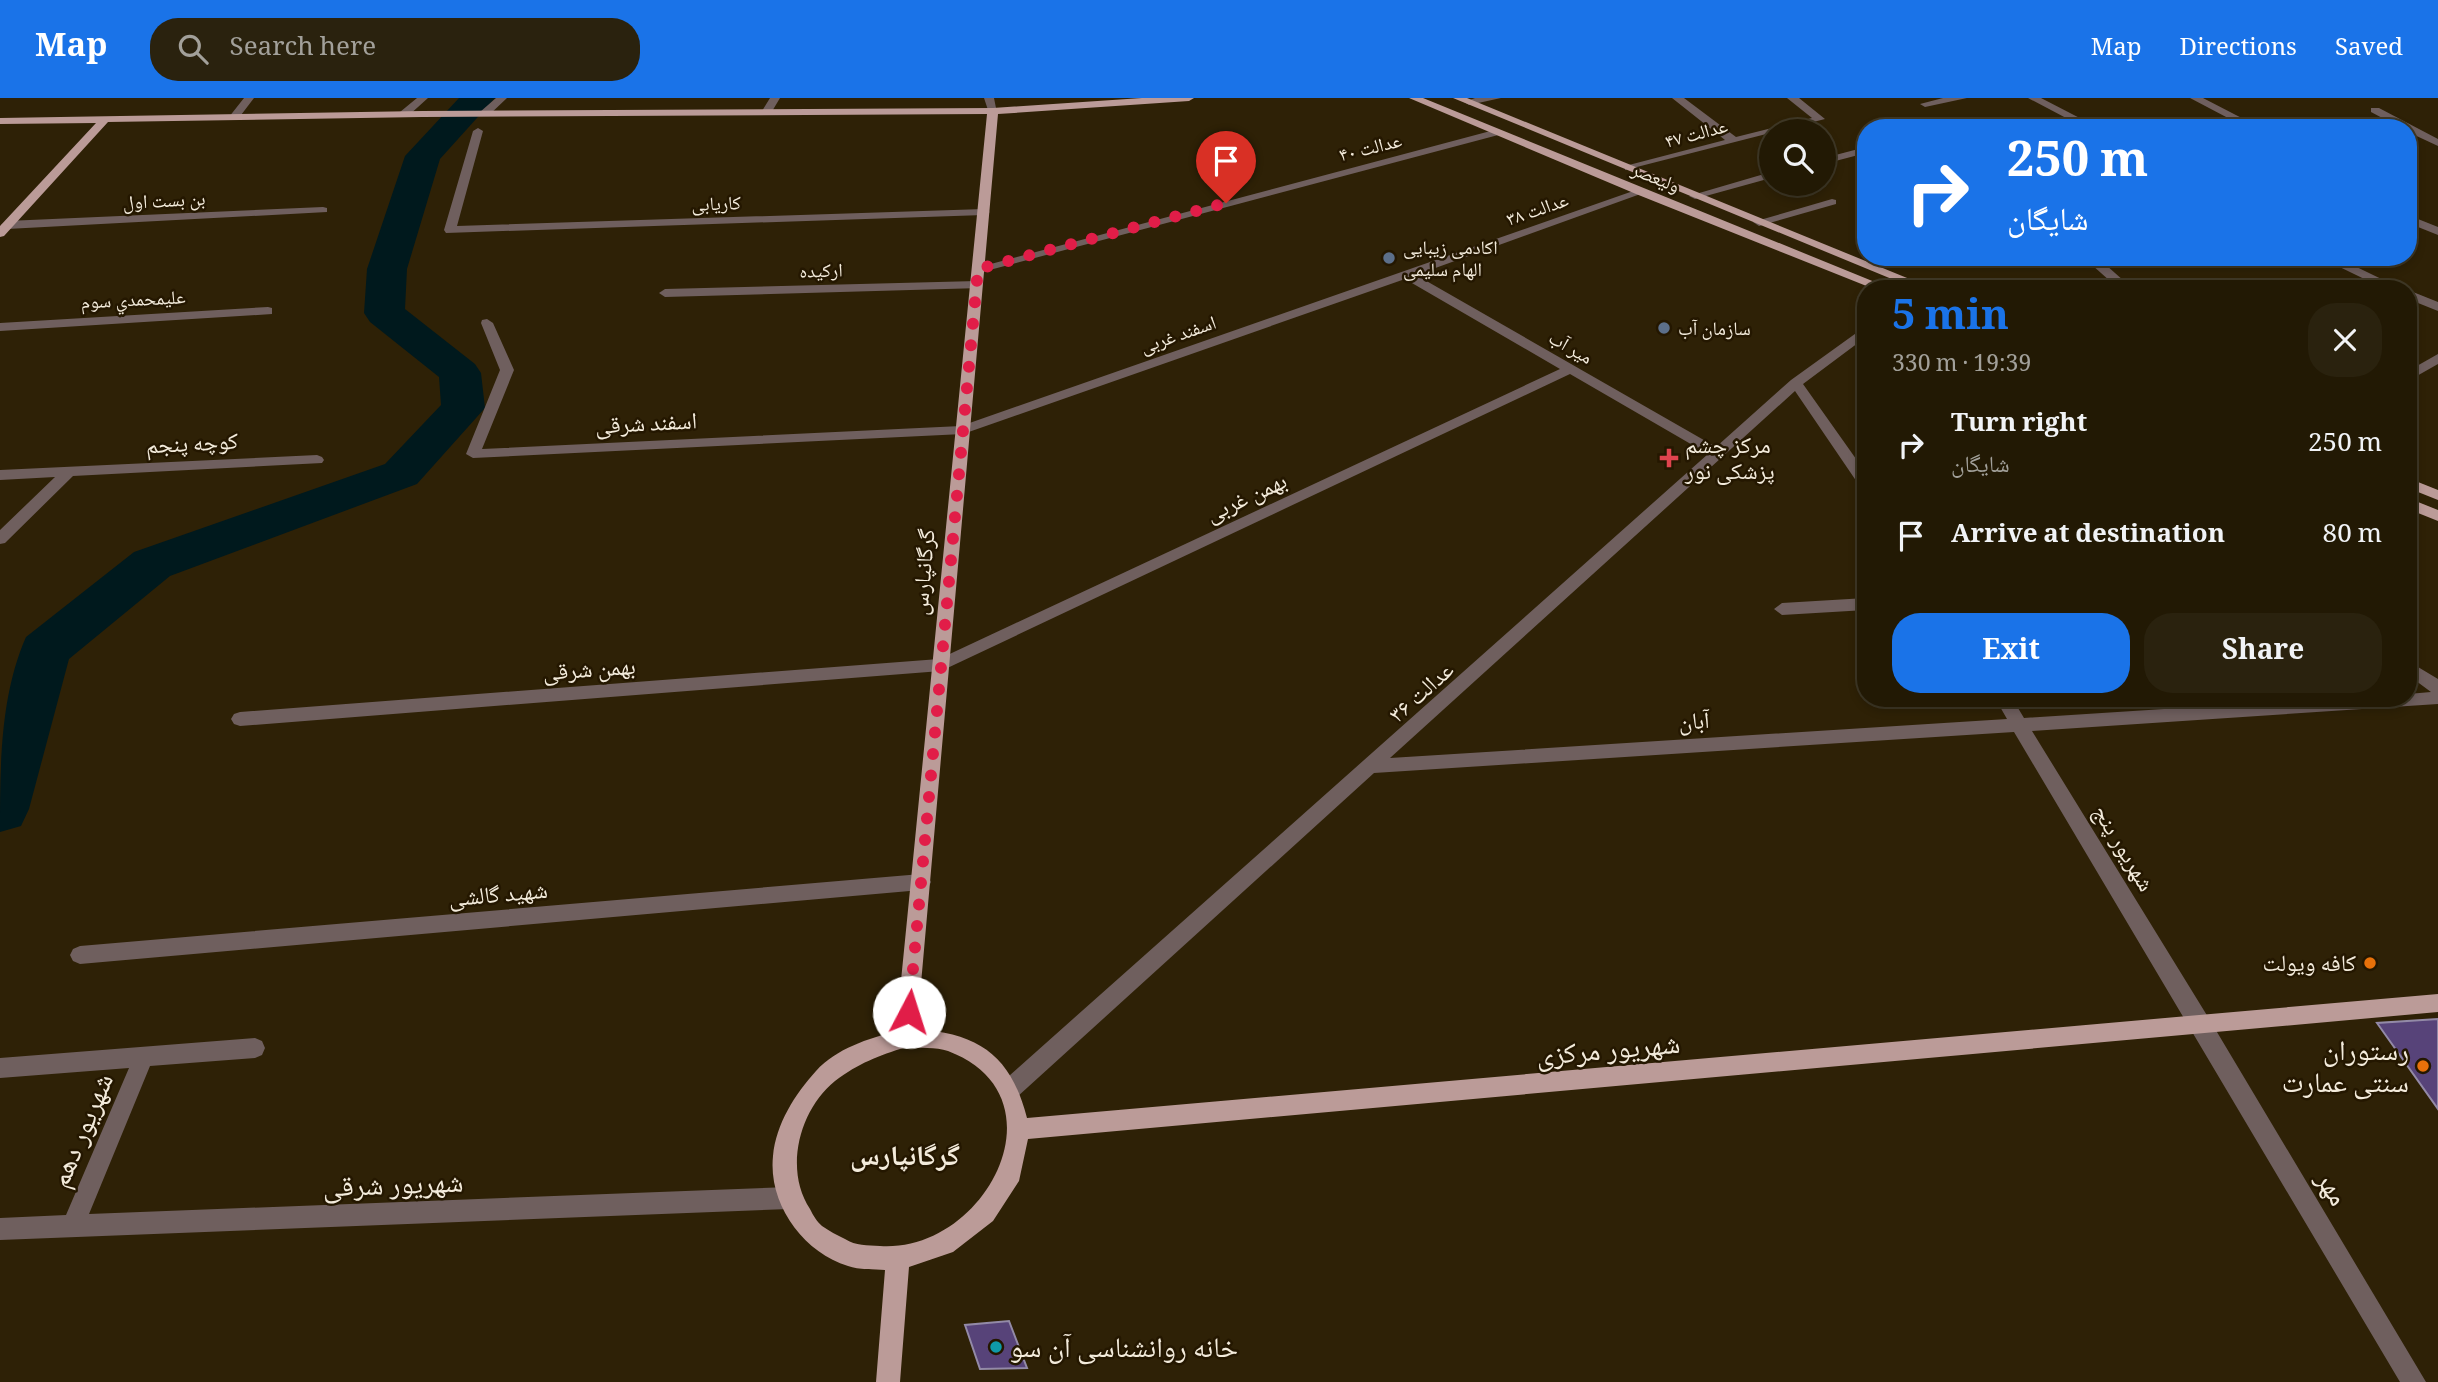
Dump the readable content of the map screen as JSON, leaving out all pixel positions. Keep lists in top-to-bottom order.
{
  "streets": {
    "main road": ["ولیعصر", "گرگانپارس", "شهریور مرکزی"],
    "street": [
      "عدالت ۴۷",
      "عدالت ۴۰",
      "بن بست اول",
      "کاریابی",
      "عدالت ۳۸",
      "ارکیده",
      "عليمحمدي سوم",
      "اسفند غربی",
      "میر آب",
      "اسفند شرقی",
      "کوچه پنجم",
      "بهمن غربی",
      "بهمن شرقی",
      "عدالت ۳۶",
      "آبان",
      "شهریور پنج",
      "شهید گالشی",
      "شهریور دهم",
      "شهریور شرقی",
      "مهر"
    ]
  },
  "crossings": [
    ["عدالت ۴۷", "ولیعصر"],
    ["عدالت ۴۰", "ولیعصر"],
    ["عدالت ۴۰", "ارکیده"],
    ["عدالت ۴۰", "گرگانپارس"],
    ["ولیعصر", "عدالت ۳۸"],
    ["کاریابی", "گرگانپارس"],
    ["عدالت ۳۸", "اسفند غربی"],
    ["عدالت ۳۸", "میر آب"],
    ["ارکیده", "گرگانپارس"],
    ["اسفند غربی", "میر آب"],
    ["اسفند غربی", "اسفند شرقی"],
    ["اسفند غربی", "گرگانپارس"],
    ["میر آب", "بهمن غربی"],
    ["میر آب", "عدالت ۳۶"],
    ["اسفند شرقی", "گرگانپارس"],
    ["بهمن غربی", "گرگانپارس"],
    ["بهمن غربی", "بهمن شرقی"],
    ["گرگانپارس", "بهمن شرقی"],
    ["گرگانپارس", "عدالت ۳۶"],
    ["گرگانپارس", "شهید گالشی"],
    ["گرگانپارس", "شهریور مرکزی"],
    ["گرگانپارس", "شهریور شرقی"],
    ["عدالت ۳۶", "آبان"],
    ["عدالت ۳۶", "شهریور مرکزی"],
    ["عدالت ۳۶", "شهریور شرقی"],
    ["آبان", "شهریور پنج"],
    ["شهریور پنج", "شهریور مرکزی"],
    ["شهریور پنج", "مهر"],
    ["شهریور مرکزی", "شهریور شرقی"],
    ["شهریور مرکزی", "مهر"],
    ["شهریور دهم", "شهریور شرقی"]
  ],
  "districts": ["گرگانپارس"],
  "places": {
    "other": [
      "اکادمی زیبایی الهام سلیمی",
      "سازمان آب",
      "کافه ویولت",
      "رستوران سنتی عمارت",
      "خانه روانشناسی آن سو"
    ],
    "health": ["مرکز چشم پزشکی نور"]
  },
  "page": {
    "header": "Map",
    "search": "Search here",
    "nav": ["Map", "Directions", "Saved"],
    "turn": ["250 m", "شایگان"],
    "heading": ["5 min", "330 m · 19:39"],
    "list": [
      {
        "name": "Turn right",
        "note": "شایگان",
        "value": "250 m"
      },
      {
        "name": "Arrive at destination",
        "value": "80 m"
      }
    ],
    "buttons": ["Exit", "Share"]
  }
}
